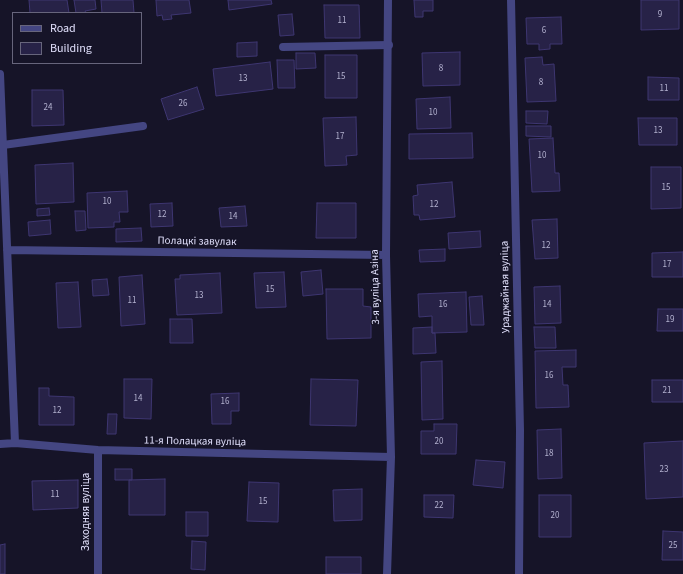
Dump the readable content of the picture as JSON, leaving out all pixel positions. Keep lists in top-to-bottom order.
{
  "streets": {
    "street": [
      "Полацкі завулак",
      "3-я вуліца Азіна",
      "Ураджайная вуліца",
      "11-я Полацкая вуліца",
      "Заходняя вуліца"
    ]
  },
  "crossings": [
    ["Полацкі завулак", "3-я вуліца Азіна"],
    ["3-я вуліца Азіна", "11-я Полацкая вуліца"],
    ["11-я Полацкая вуліца", "Заходняя вуліца"]
  ],
  "house_numbers": [
    "9",
    "11",
    "6",
    "8",
    "15",
    "13",
    "8",
    "11",
    "26",
    "24",
    "10",
    "13",
    "17",
    "10",
    "15",
    "10",
    "12",
    "12",
    "14",
    "12",
    "17",
    "15",
    "13",
    "11",
    "16",
    "14",
    "19",
    "16",
    "21",
    "14",
    "16",
    "12",
    "20",
    "18",
    "23",
    "11",
    "15",
    "22",
    "20",
    "25"
  ],
  "legend": ["Road", "Building"]
}
